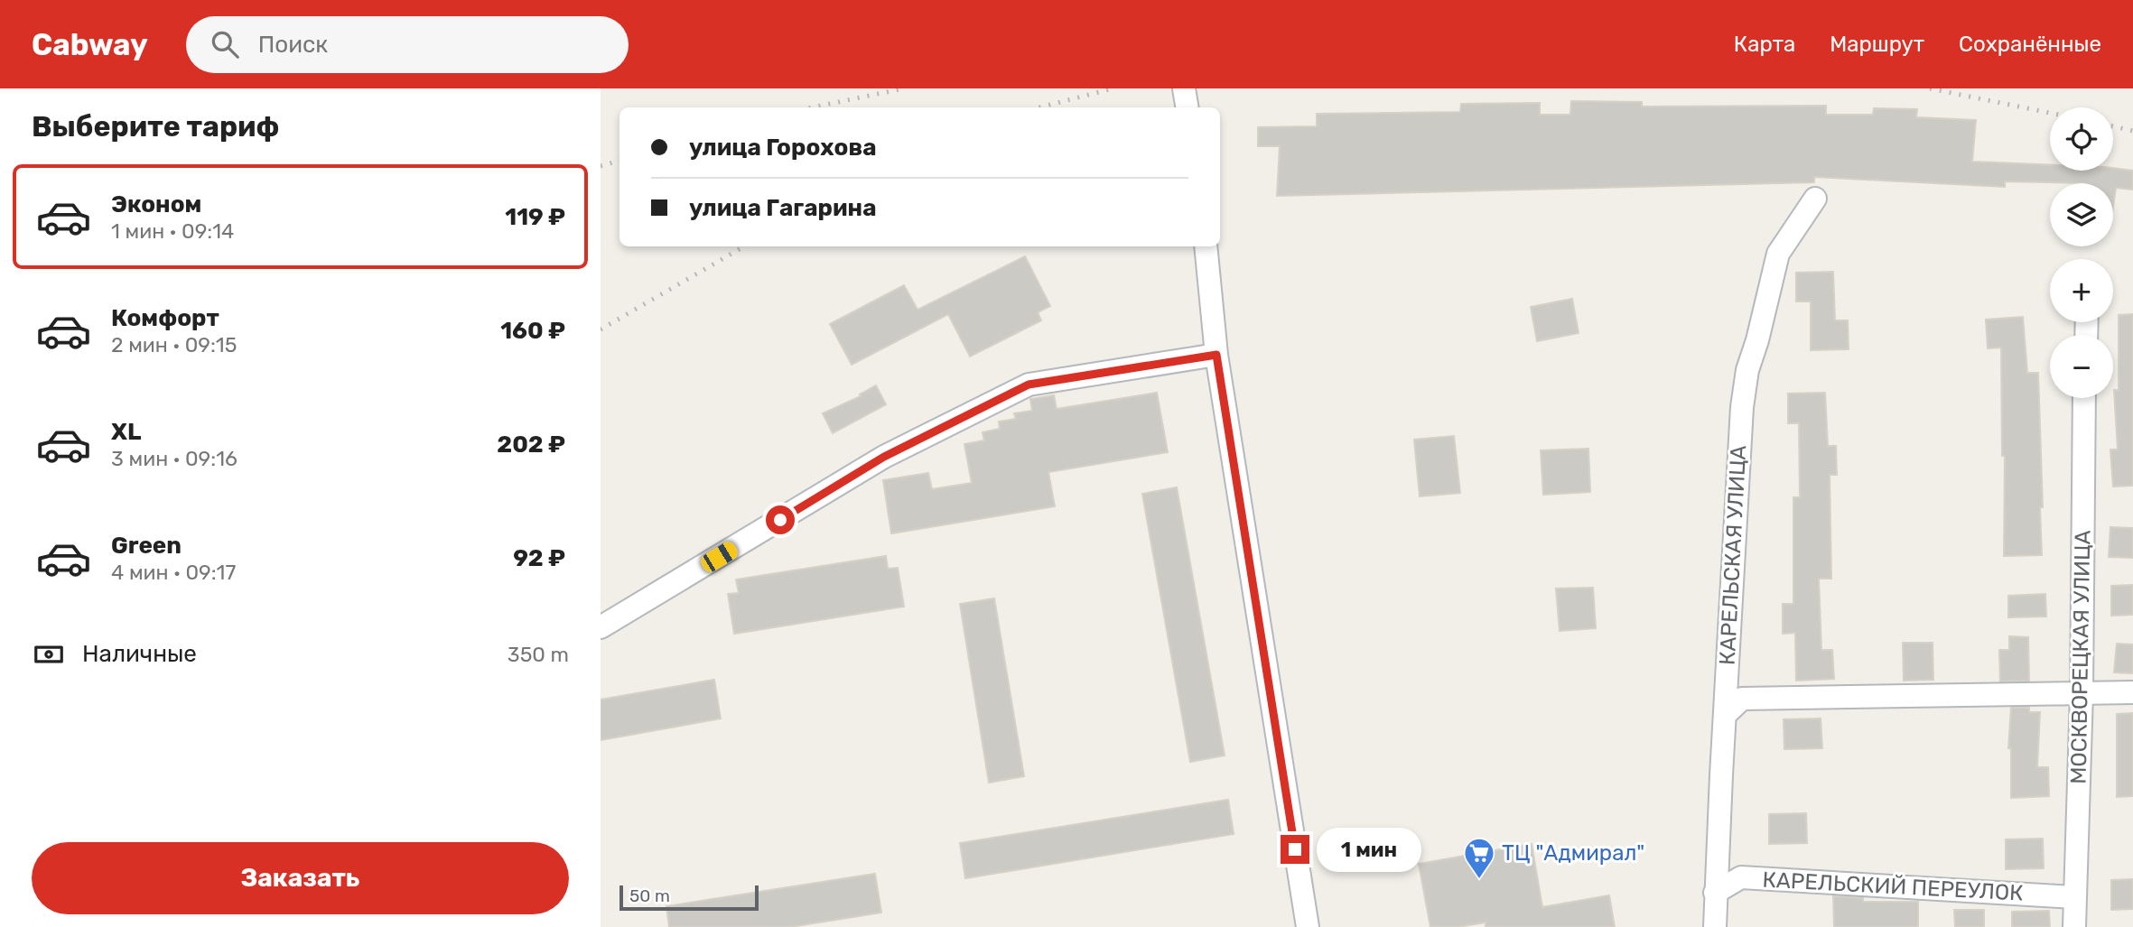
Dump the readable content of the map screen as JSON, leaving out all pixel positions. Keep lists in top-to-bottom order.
{
  "streets": {
    "street": ["КАРЕЛЬСКАЯ УЛИЦА", "МОСКВОРЕЦКАЯ УЛИЦА", "КАРЕЛЬСКИЙ ПЕРЕУЛОК"]
  },
  "crossings": [
    ["КАРЕЛЬСКАЯ УЛИЦА", "КАРЕЛЬСКИЙ ПЕРЕУЛОК"],
    ["МОСКВОРЕЦКАЯ УЛИЦА", "КАРЕЛЬСКИЙ ПЕРЕУЛОК"]
  ],
  "places": {
    "supermarket": ["ТЦ \"Адмирал\""]
  },
  "scale_bar": "50 m",
  "page": {
    "header": "Cabway",
    "search": "Поиск",
    "nav": ["Карта", "Маршрут", "Сохранённые"],
    "heading": "Выберите тариф",
    "map_buttons": ["+", "−"],
    "banner": ["улица Горохова", "улица Гагарина"],
    "list": [
      {
        "name": "Эконом",
        "note": "1 мин · 09:14",
        "value": "119 ₽"
      },
      {
        "name": "Комфорт",
        "note": "2 мин · 09:15",
        "value": "160 ₽"
      },
      {
        "name": "XL",
        "note": "3 мин · 09:16",
        "value": "202 ₽"
      },
      {
        "name": "Green",
        "note": "4 мин · 09:17",
        "value": "92 ₽"
      }
    ],
    "pay": ["Наличные", "350 m"],
    "bubble": "1 мин",
    "buttons": "Заказать",
    "scale": "50 m"
  }
}
